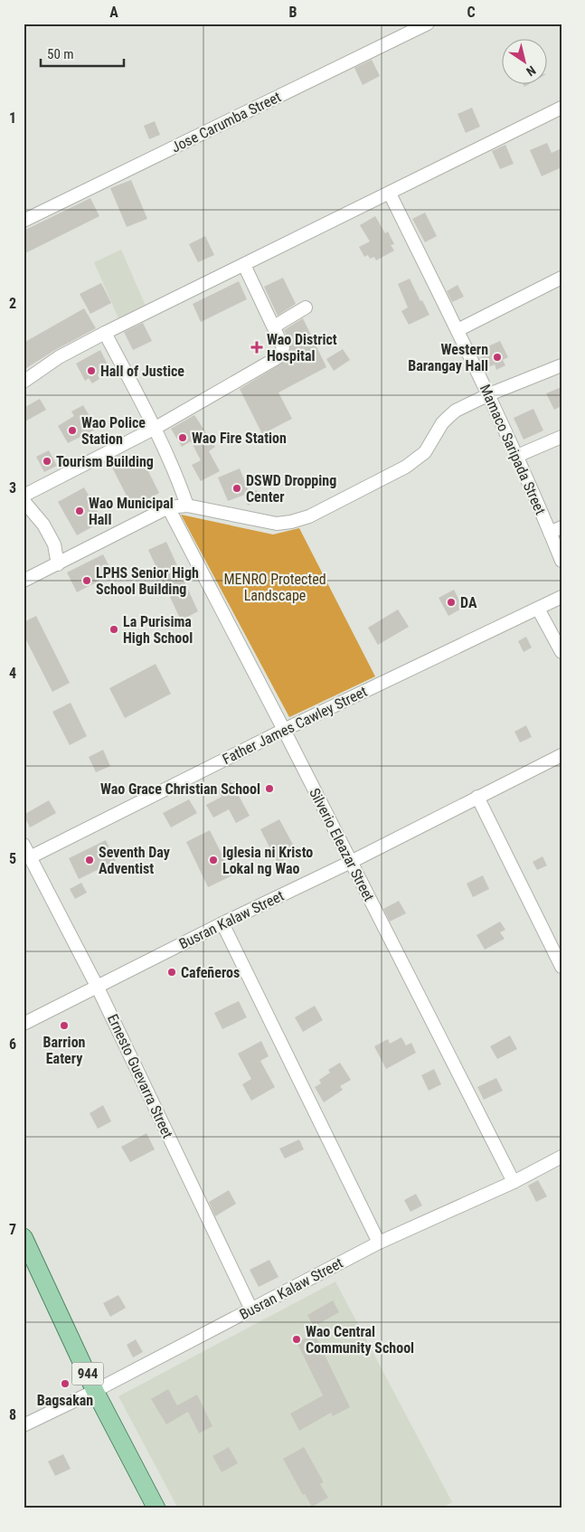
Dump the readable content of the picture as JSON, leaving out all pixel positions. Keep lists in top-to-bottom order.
{
  "streets": {
    "main road": ["944"],
    "street": [
      "Jose Carumba Street",
      "Mamaco Saripada Street",
      "Father James Cawley Street",
      "Silverio Eleazar Street",
      "Busran Kalaw Street",
      "Ernesto Guevarra Street"
    ]
  },
  "crossings": [
    ["Father James Cawley Street", "Silverio Eleazar Street"],
    ["Father James Cawley Street", "Ernesto Guevarra Street"],
    ["Silverio Eleazar Street", "Busran Kalaw Street"],
    ["Busran Kalaw Street", "Ernesto Guevarra Street"],
    ["Busran Kalaw Street", "944"]
  ],
  "parks": ["MENRO Protected Landscape"],
  "places": {
    "health": ["Wao District Hospital"],
    "other": [
      "Western Barangay Hall",
      "Hall of Justice",
      "Wao Police Station",
      "Wao Fire Station",
      "Tourism Building",
      "DSWD Dropping Center",
      "Wao Municipal Hall",
      "LPHS Senior High School Building",
      "DA",
      "La Purisima High School",
      "Wao Grace Christian School",
      "Seventh Day Adventist",
      "Iglesia ni Kristo Lokal ng Wao",
      "Cafeñeros",
      "Barrion Eatery",
      "Wao Central Community School",
      "Bagsakan"
    ]
  },
  "scale_bar": "50 m",
  "north": "bottom right",
  "grid": {
    "columns": ["A", "B", "C"],
    "rows": [
      "1",
      "2",
      "3",
      "4",
      "5",
      "6",
      "7",
      "8"
    ]
  }
}
